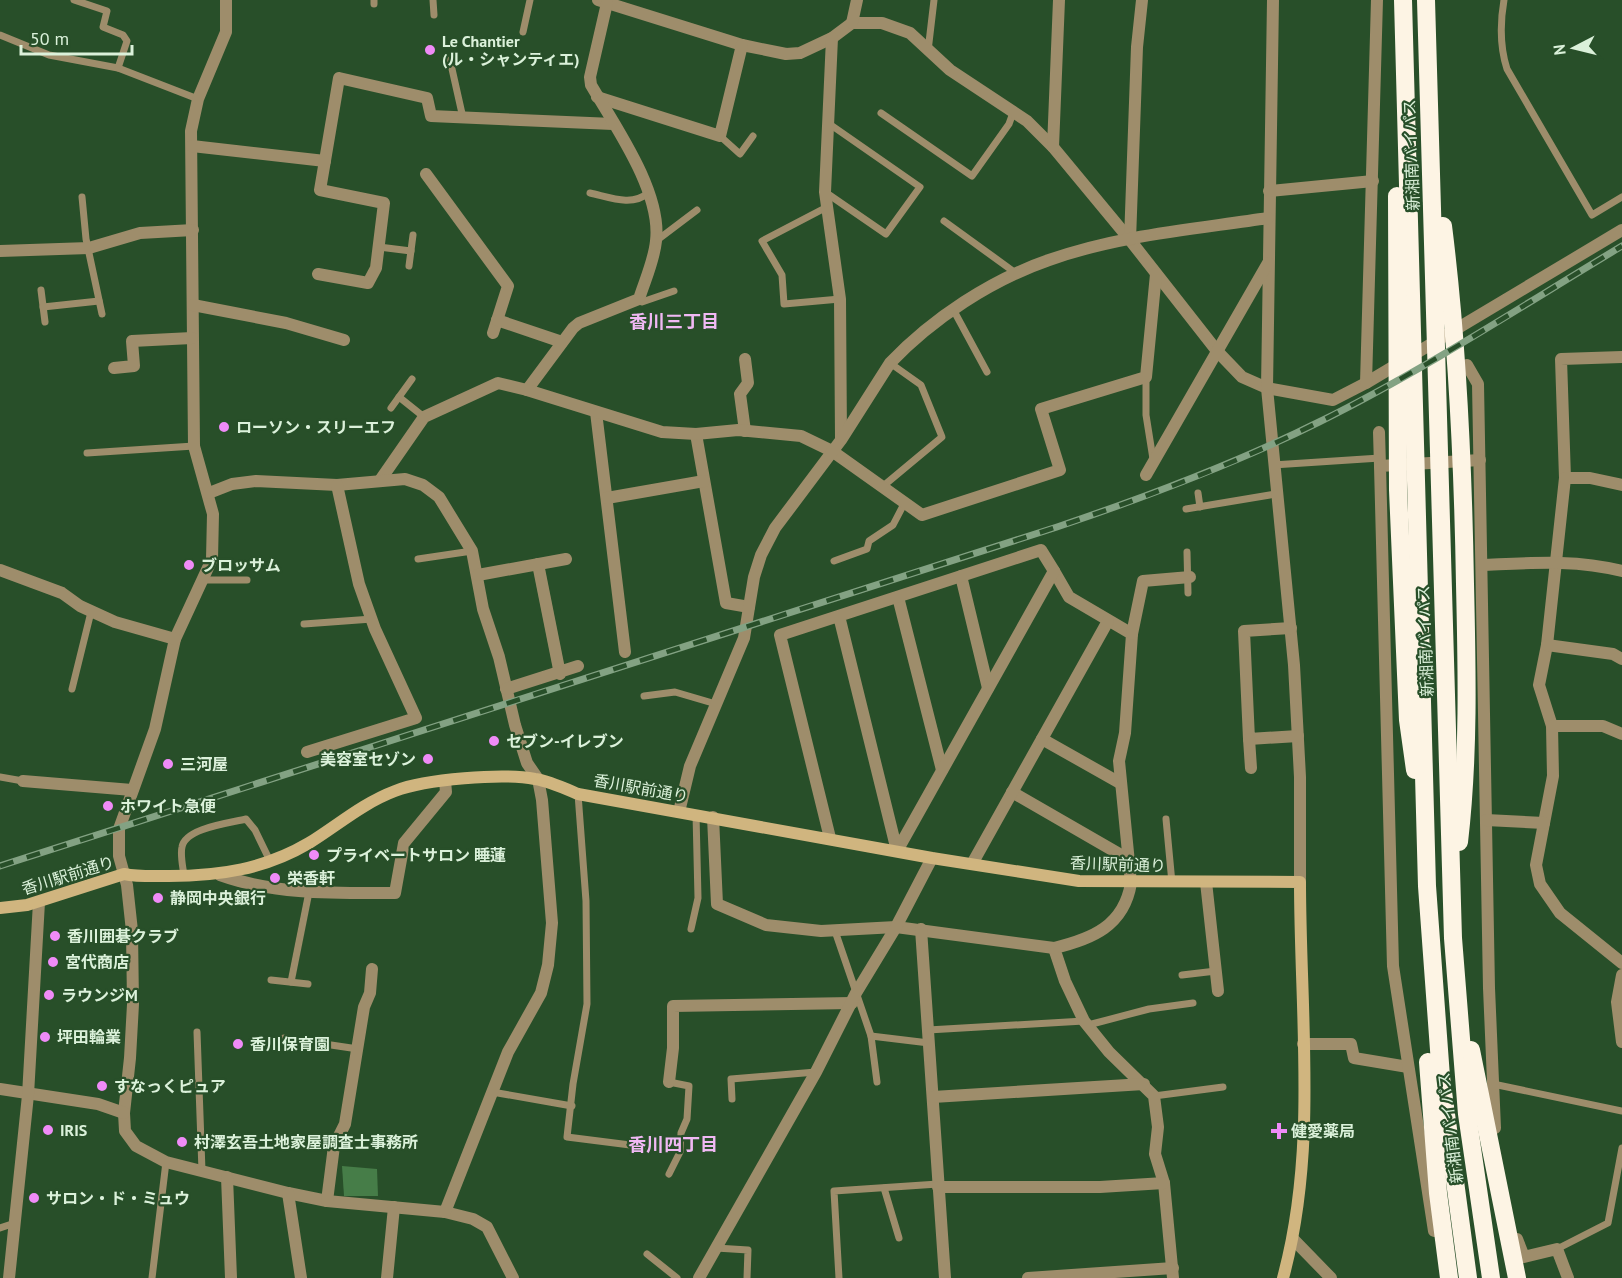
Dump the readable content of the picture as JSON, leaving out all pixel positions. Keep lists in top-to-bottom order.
{
  "streets": {
    "highway": ["新湘南バイパス"],
    "street": ["香川駅前通り"]
  },
  "districts": ["香川三丁目", "香川四丁目"],
  "places": {
    "other": [
      "Le Chantier (ル・シャンティエ)",
      "ローソン・スリーエフ",
      "ブロッサム",
      "セブン-イレブン",
      "美容室セゾン",
      "三河屋",
      "ホワイト急便",
      "プライベートサロン 睡蓮",
      "栄香軒",
      "静岡中央銀行",
      "香川囲碁クラブ",
      "宮代商店",
      "ラウンジM",
      "坪田輪業",
      "香川保育園",
      "すなっくピュア",
      "IRIS",
      "村澤玄吾土地家屋調査士事務所",
      "サロン・ド・ミュウ"
    ],
    "health": ["健愛薬局"]
  },
  "scale_bar": "50 m",
  "north": "left"
}
